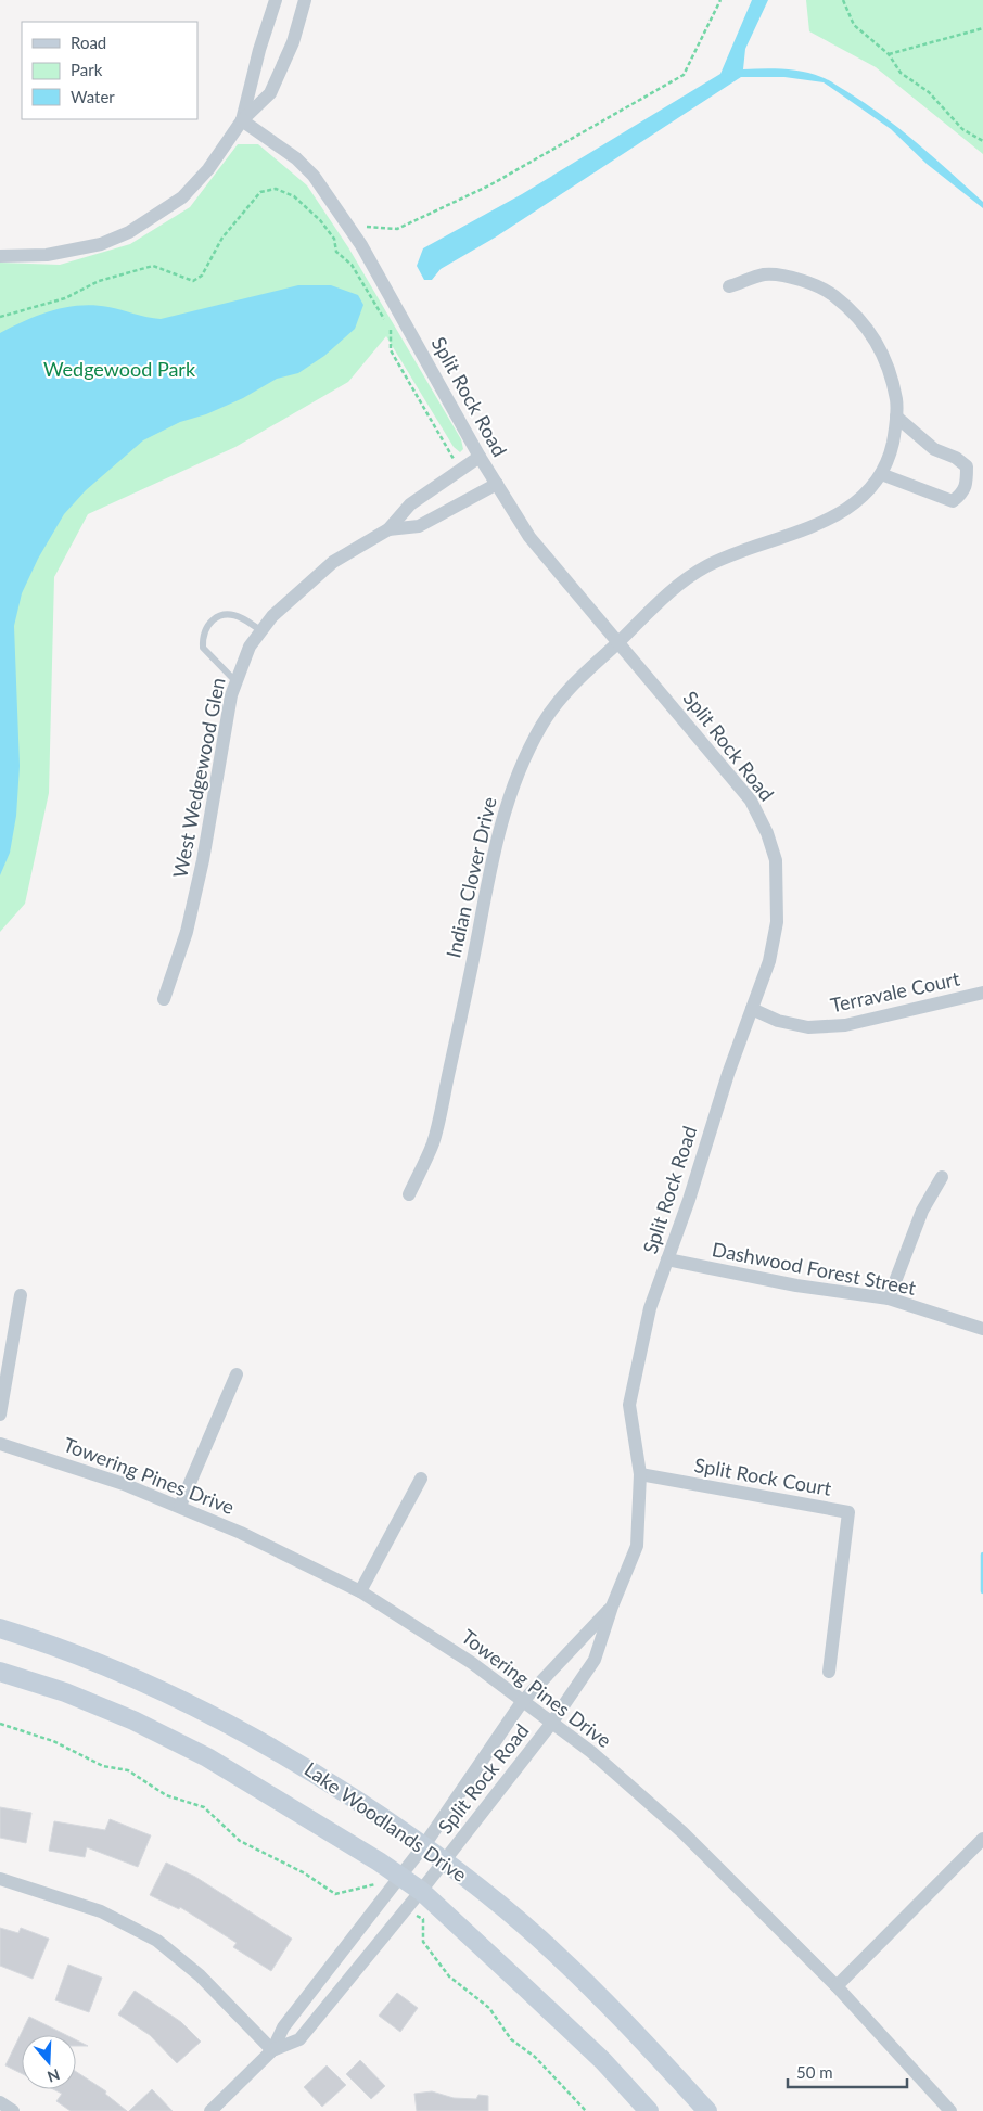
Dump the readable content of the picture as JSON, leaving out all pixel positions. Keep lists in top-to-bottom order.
{
  "streets": {
    "main road": ["Lake Woodlands Drive"],
    "street": [
      "Split Rock Road",
      "West Wedgewood Glen",
      "Indian Clover Drive",
      "Terravale Court",
      "Dashwood Forest Street",
      "Towering Pines Drive",
      "Split Rock Court"
    ]
  },
  "crossings": [
    ["Split Rock Road", "West Wedgewood Glen"],
    ["Split Rock Road", "Indian Clover Drive"],
    ["Split Rock Road", "Terravale Court"],
    ["Split Rock Road", "Dashwood Forest Street"],
    ["Split Rock Road", "Towering Pines Drive"],
    ["Split Rock Road", "Split Rock Court"],
    ["Split Rock Road", "Lake Woodlands Drive"]
  ],
  "parks": ["Wedgewood Park"],
  "legend": ["Road", "Park", "Water"],
  "scale_bar": "50 m",
  "north": "bottom"
}
